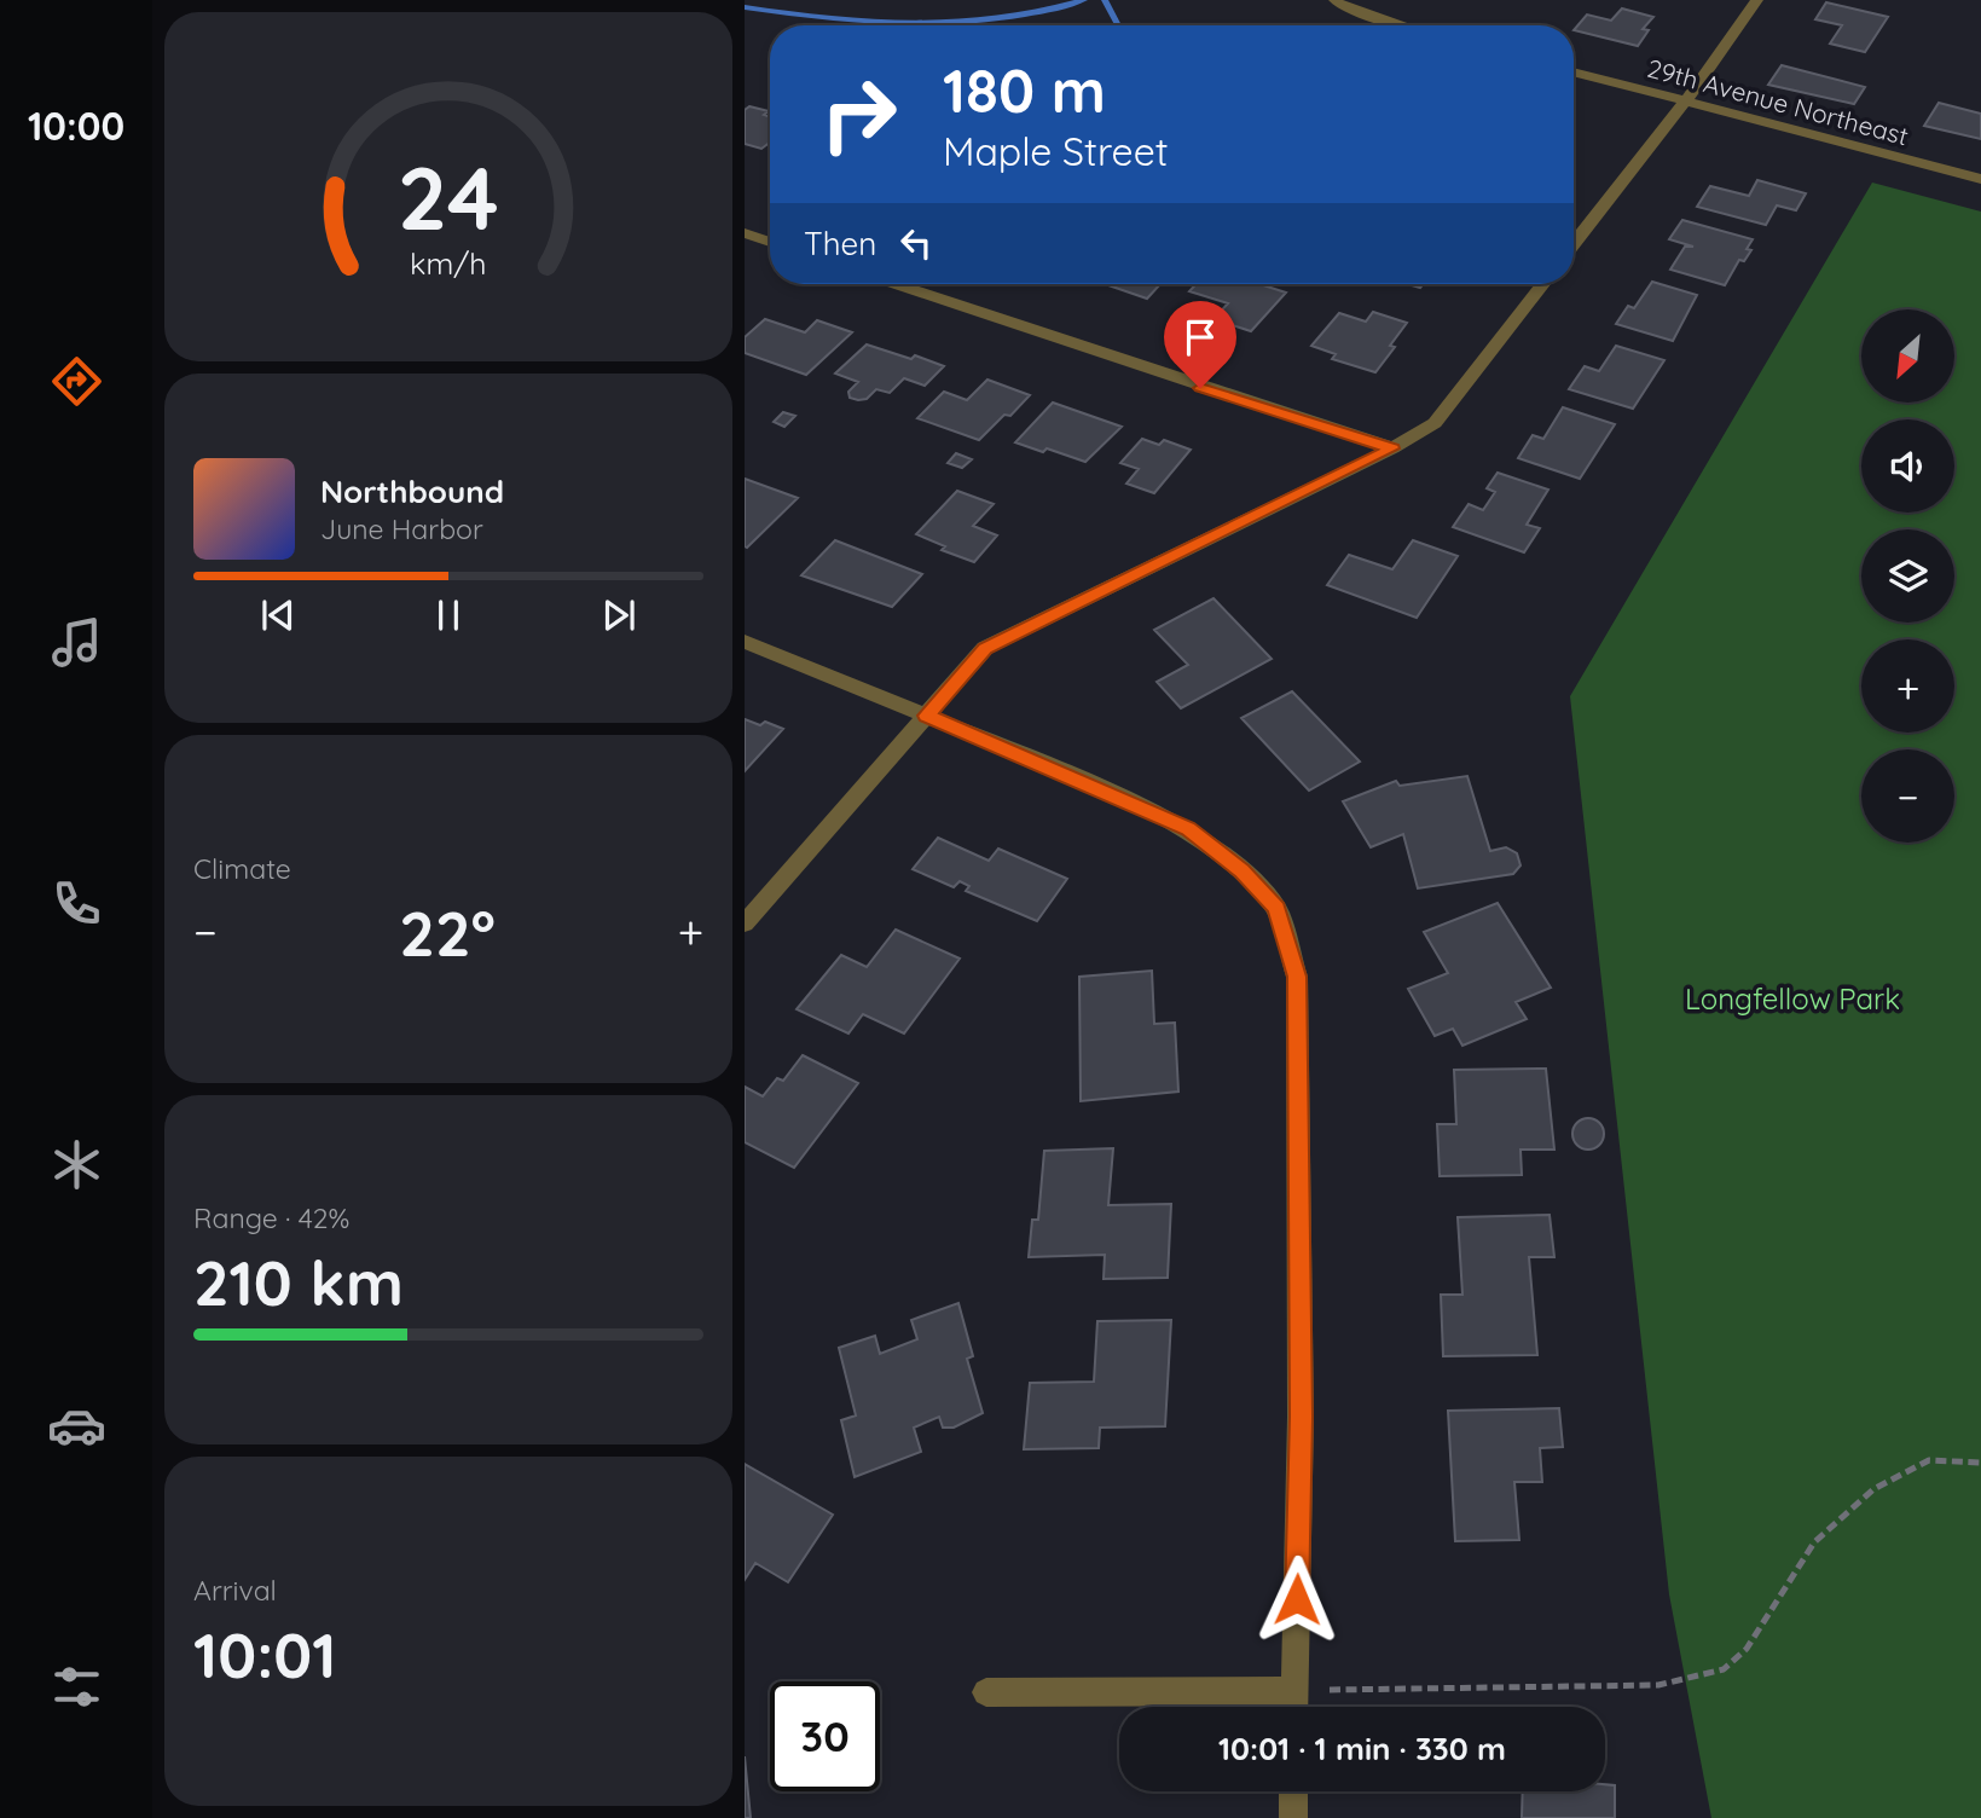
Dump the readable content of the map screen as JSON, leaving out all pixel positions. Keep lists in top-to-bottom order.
{
  "streets": {
    "street": ["29th Avenue Northeast"]
  },
  "parks": ["Longfellow Park"],
  "north": "bottom left",
  "page": {
    "tabs": "10:00",
    "turn": ["180 m", "Maple Street"],
    "then": "Then",
    "map_buttons": ["+", "−"],
    "song": ["Northbound", "June Harbor"],
    "tile": [
      "Climate",
      ["Range · 42%", "210 km"],
      ["Arrival", "10:01"]
    ],
    "heat": ["−", "22°", "+"],
    "limit": "30",
    "trip": "10:01 · 1 min · 330 m",
    "gauge": ["24", "km/h"]
  }
}
